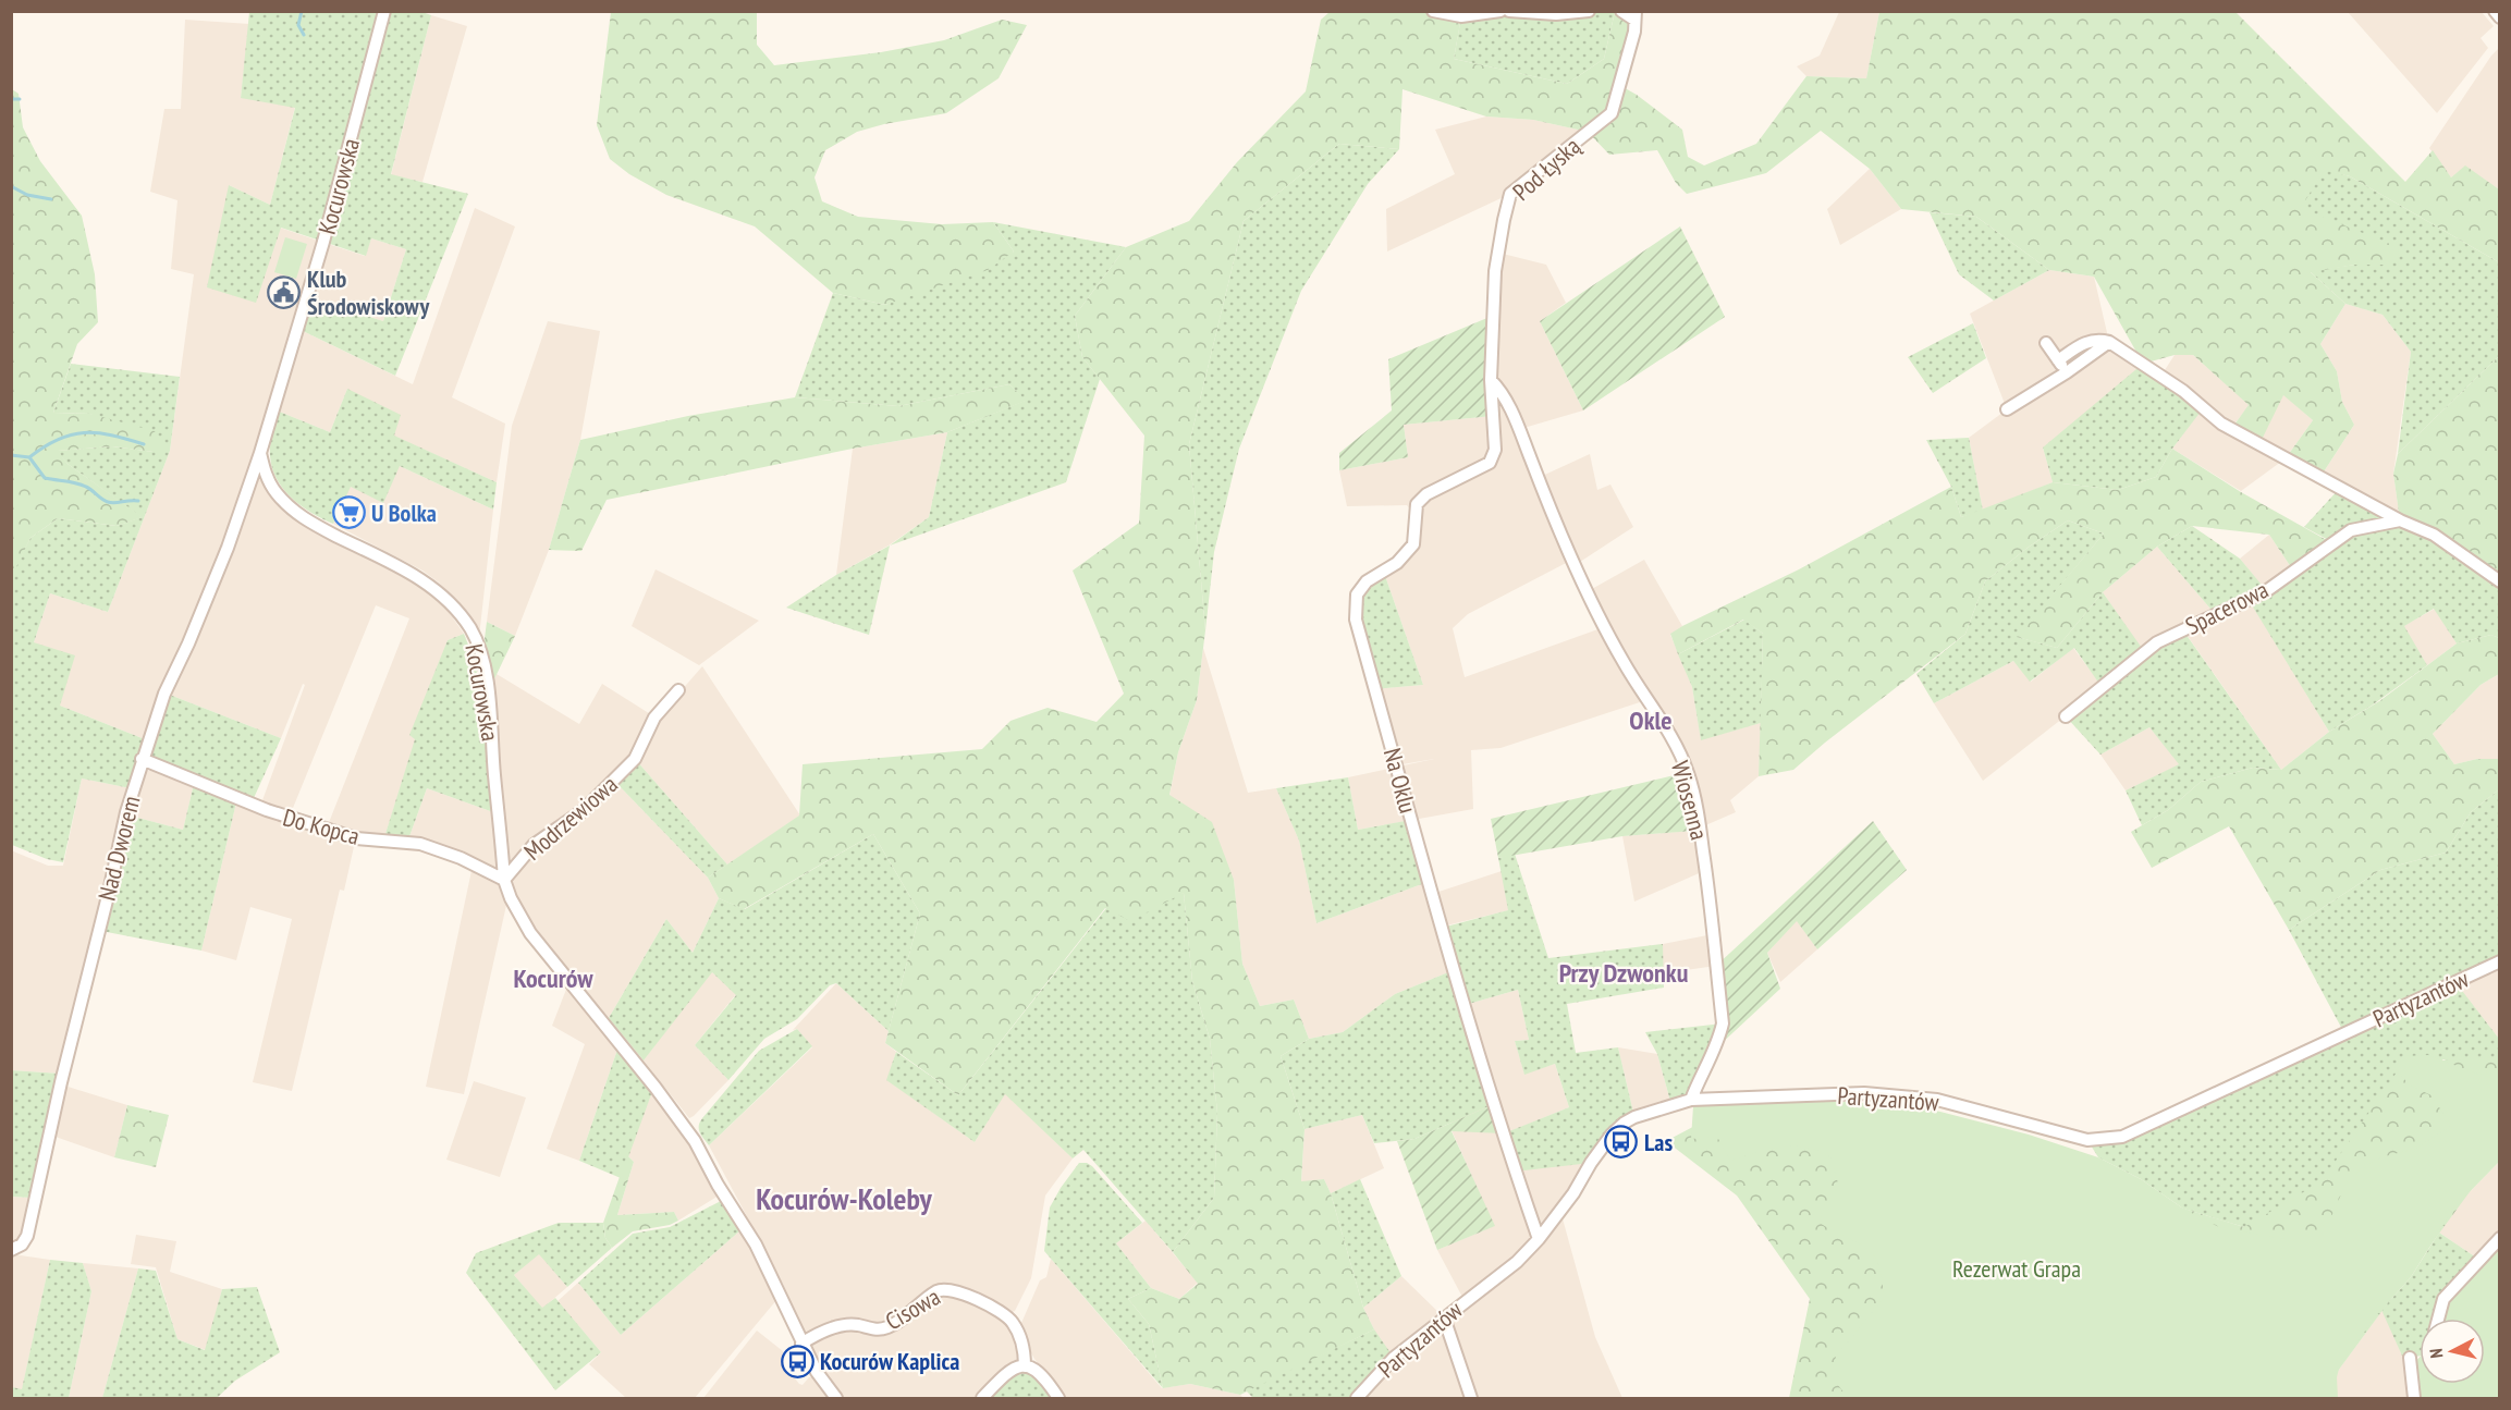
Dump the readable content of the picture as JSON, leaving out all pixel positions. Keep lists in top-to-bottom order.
{
  "streets": {
    "street": [
      "Pod Łyską",
      "Kocurowska",
      "Spacerowa",
      "Na Oklu",
      "Wiosenna",
      "Modrzewiowa",
      "Do Kopca",
      "Nad Dworem",
      "Partyzantów",
      "Cisowa"
    ]
  },
  "crossings": [
    ["Pod Łyską", "Na Oklu"],
    ["Pod Łyską", "Wiosenna"],
    ["Kocurowska", "Modrzewiowa"],
    ["Kocurowska", "Do Kopca"],
    ["Kocurowska", "Nad Dworem"],
    ["Kocurowska", "Cisowa"],
    ["Na Oklu", "Wiosenna"],
    ["Na Oklu", "Partyzantów"],
    ["Wiosenna", "Partyzantów"],
    ["Modrzewiowa", "Do Kopca"],
    ["Do Kopca", "Nad Dworem"]
  ],
  "districts": [
    "Okle",
    "Przy Dzwonku",
    "Kocurów",
    "Kocurów-Koleby"
  ],
  "parks": ["Rezerwat Grapa"],
  "places": {
    "public building": ["Klub Środowiskowy"],
    "supermarket": ["U Bolka"],
    "bus stop": ["Las", "Kocurów Kaplica"]
  },
  "north": "left"
}
